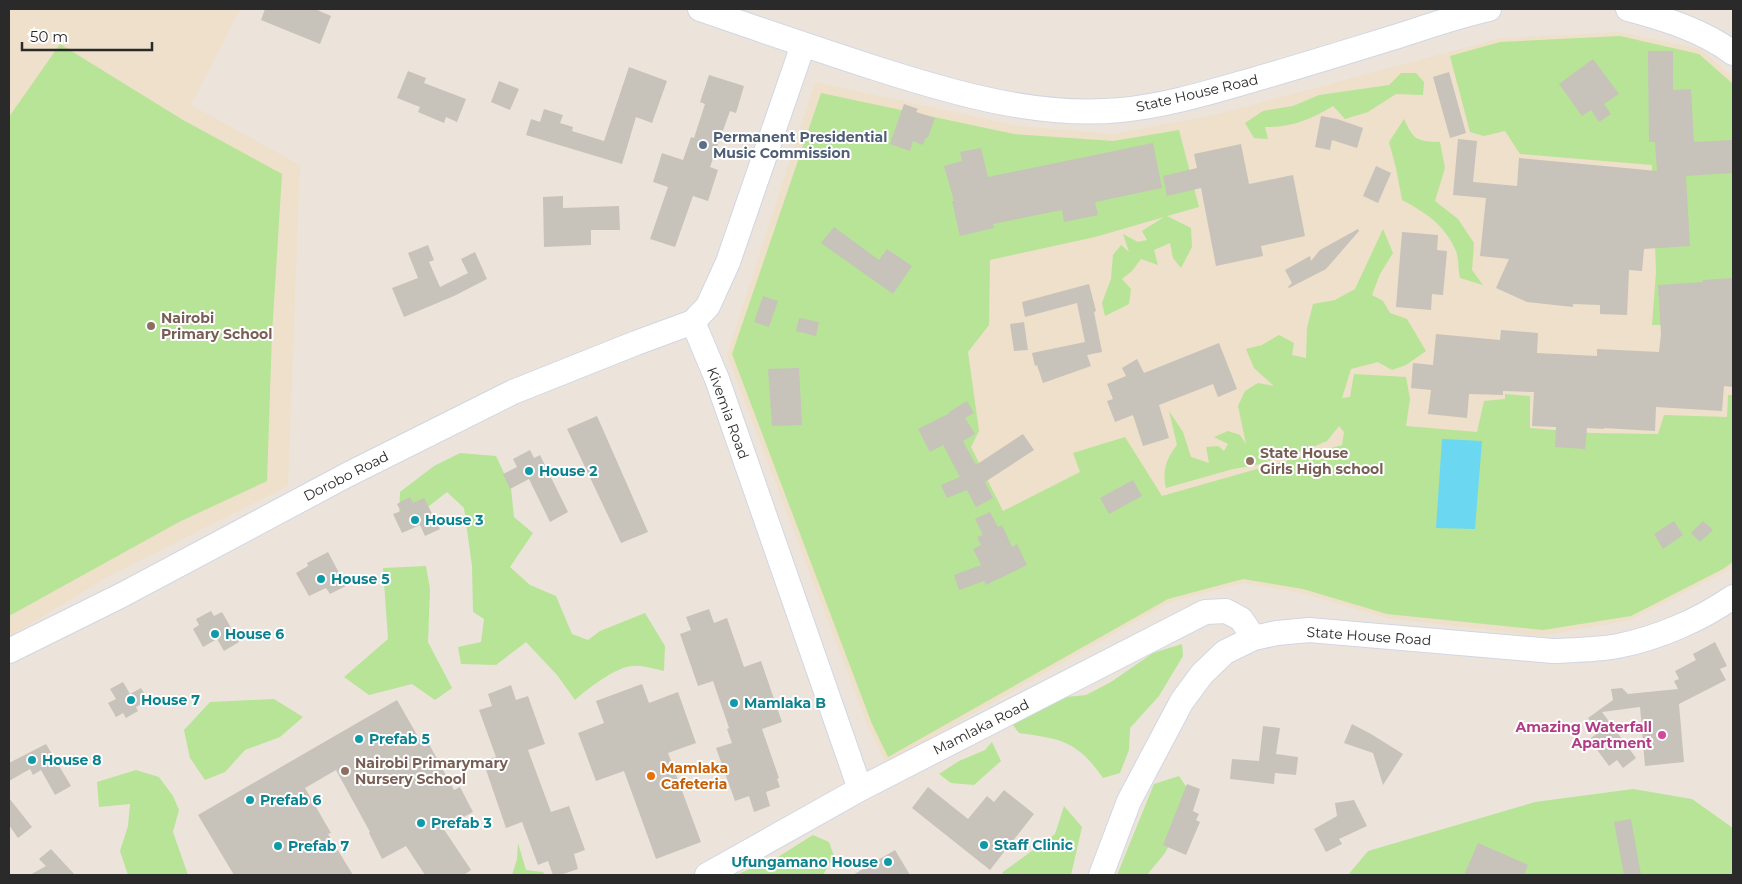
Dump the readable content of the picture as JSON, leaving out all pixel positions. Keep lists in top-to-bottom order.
{
  "streets": {
    "street": [
      "State House Road",
      "Kivemia Road",
      "Dorobo Road",
      "Mamlaka Road"
    ]
  },
  "crossings": [
    ["State House Road", "Mamlaka Road"],
    ["Kivemia Road", "Dorobo Road"],
    ["Kivemia Road", "Mamlaka Road"]
  ],
  "places": [
    "Permanent Presidential Music Commission",
    "Nairobi Primary School",
    "State House Girls High school",
    "House 2",
    "House 3",
    "House 5",
    "House 6",
    "House 7",
    "Mamlaka B",
    "Amazing Waterfall Apartment",
    "Prefab 5",
    "House 8",
    "Nairobi Primarymary Nursery School",
    "Mamlaka Cafeteria",
    "Prefab 6",
    "Prefab 3",
    "Staff Clinic",
    "Prefab 7",
    "Ufungamano House"
  ],
  "scale_bar": "50 m"
}
